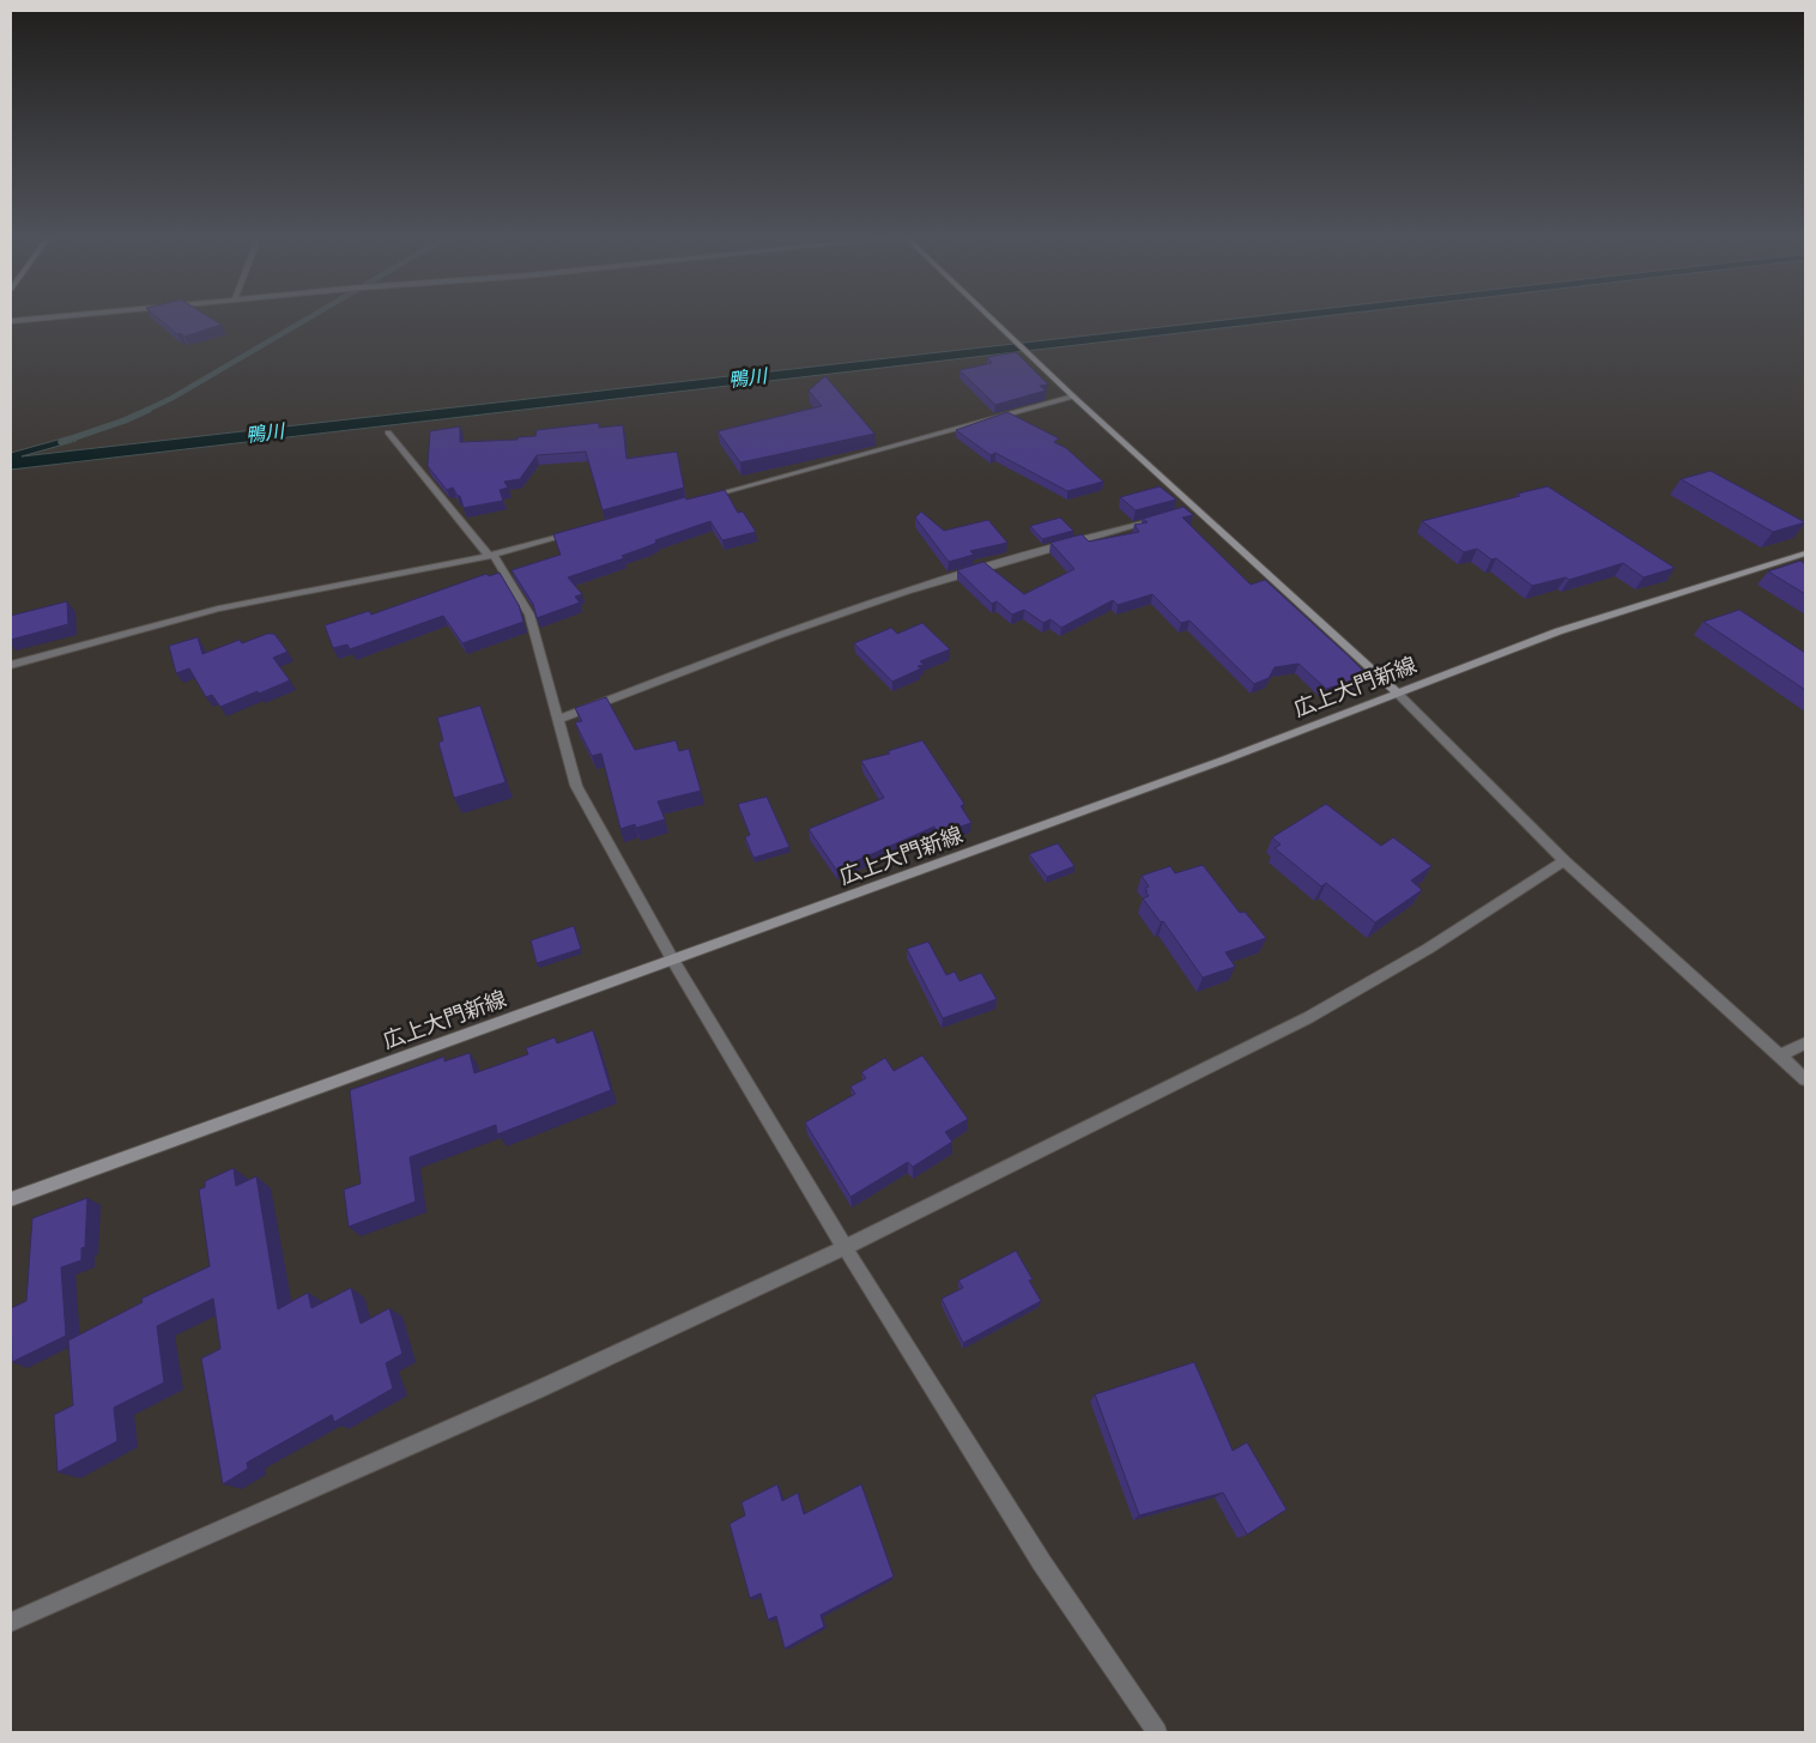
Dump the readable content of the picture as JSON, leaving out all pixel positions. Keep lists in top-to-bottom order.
{
  "streets": {
    "main road": ["広上大門新線"]
  },
  "water": ["鴨川"]
}
